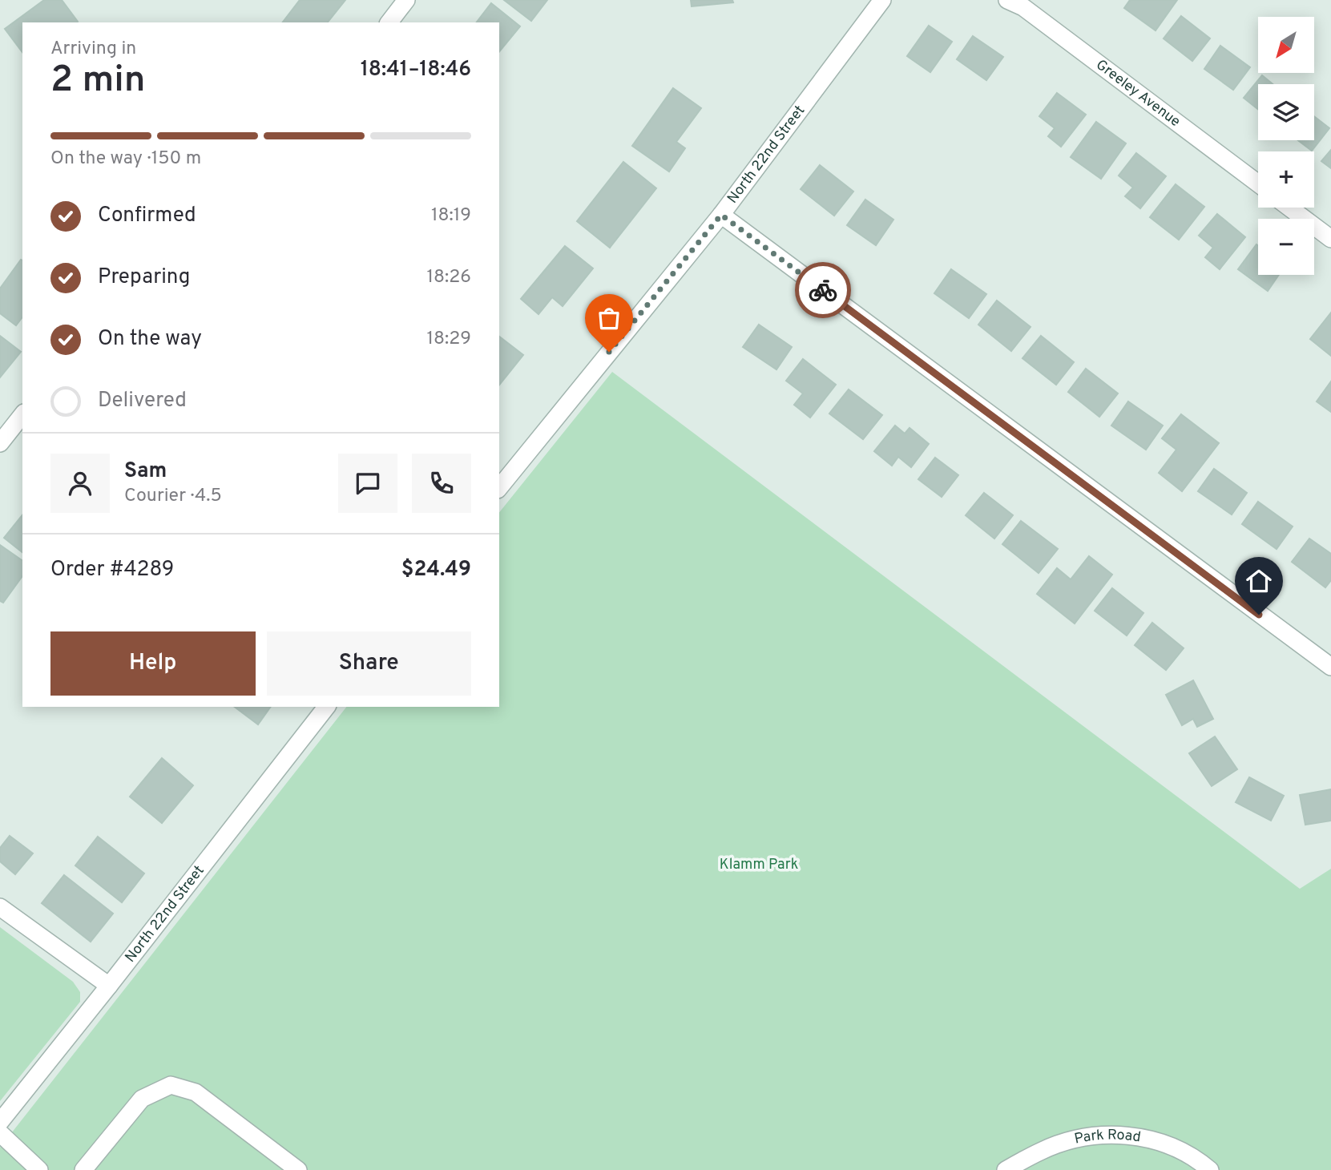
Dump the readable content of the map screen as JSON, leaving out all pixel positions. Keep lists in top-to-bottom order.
{
  "streets": {
    "street": ["Greeley Avenue", "North 22nd Street", "Park Road"]
  },
  "parks": ["Klamm Park"],
  "north": "bottom left",
  "page": {
    "map_buttons": ["+", "−"],
    "heading": ["2 min", "Arriving in", "18:41–18:46"],
    "panel": [
      "Sam",
      "Courier · 4.5",
      "Order #4289",
      "$24.49"
    ],
    "bar": "On the way · 150 m",
    "list": [
      ["Confirmed", "18:19"],
      ["Preparing", "18:26"],
      ["On the way", "18:29"],
      "Delivered"
    ],
    "buttons": ["Help", "Share"]
  }
}
